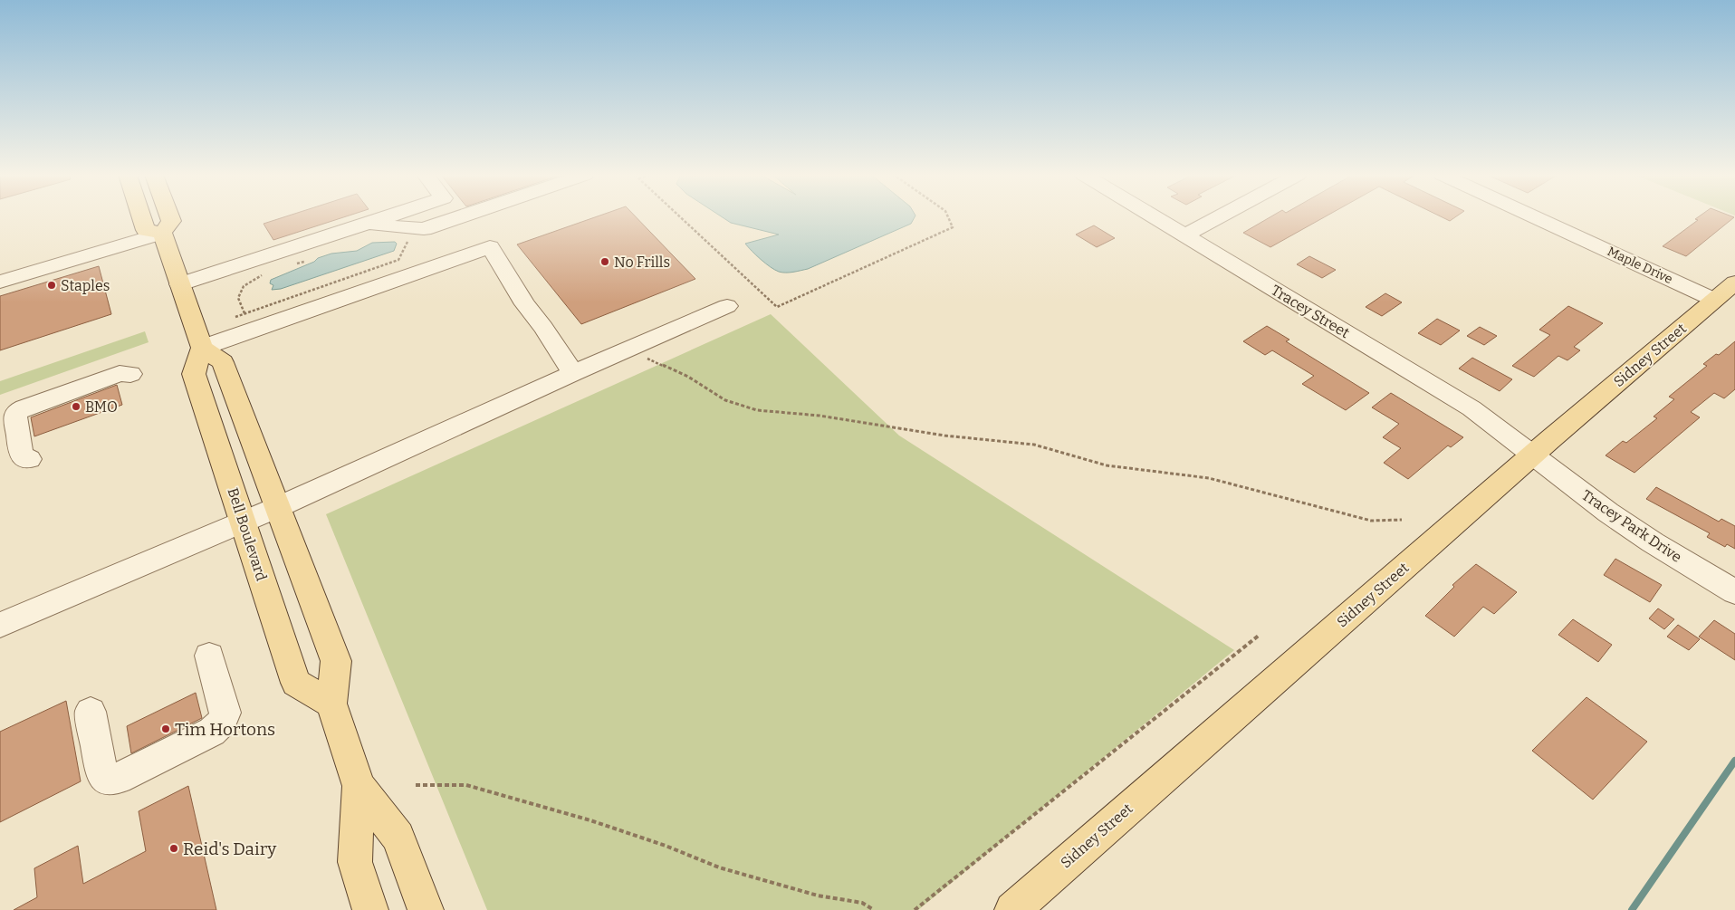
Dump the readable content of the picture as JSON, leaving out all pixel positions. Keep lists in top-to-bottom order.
{
  "streets": {
    "main road": ["Sidney Street", "Bell Boulevard"],
    "street": ["Maple Drive", "Tracey Street", "Tracey Park Drive"]
  },
  "crossings": [
    ["Maple Drive", "Sidney Street"],
    ["Tracey Street", "Sidney Street"],
    ["Tracey Street", "Tracey Park Drive"],
    ["Sidney Street", "Tracey Park Drive"]
  ],
  "places": [
    "No Frills",
    "Staples",
    "BMO",
    "Tim Hortons",
    "Reid's Dairy"
  ]
}
